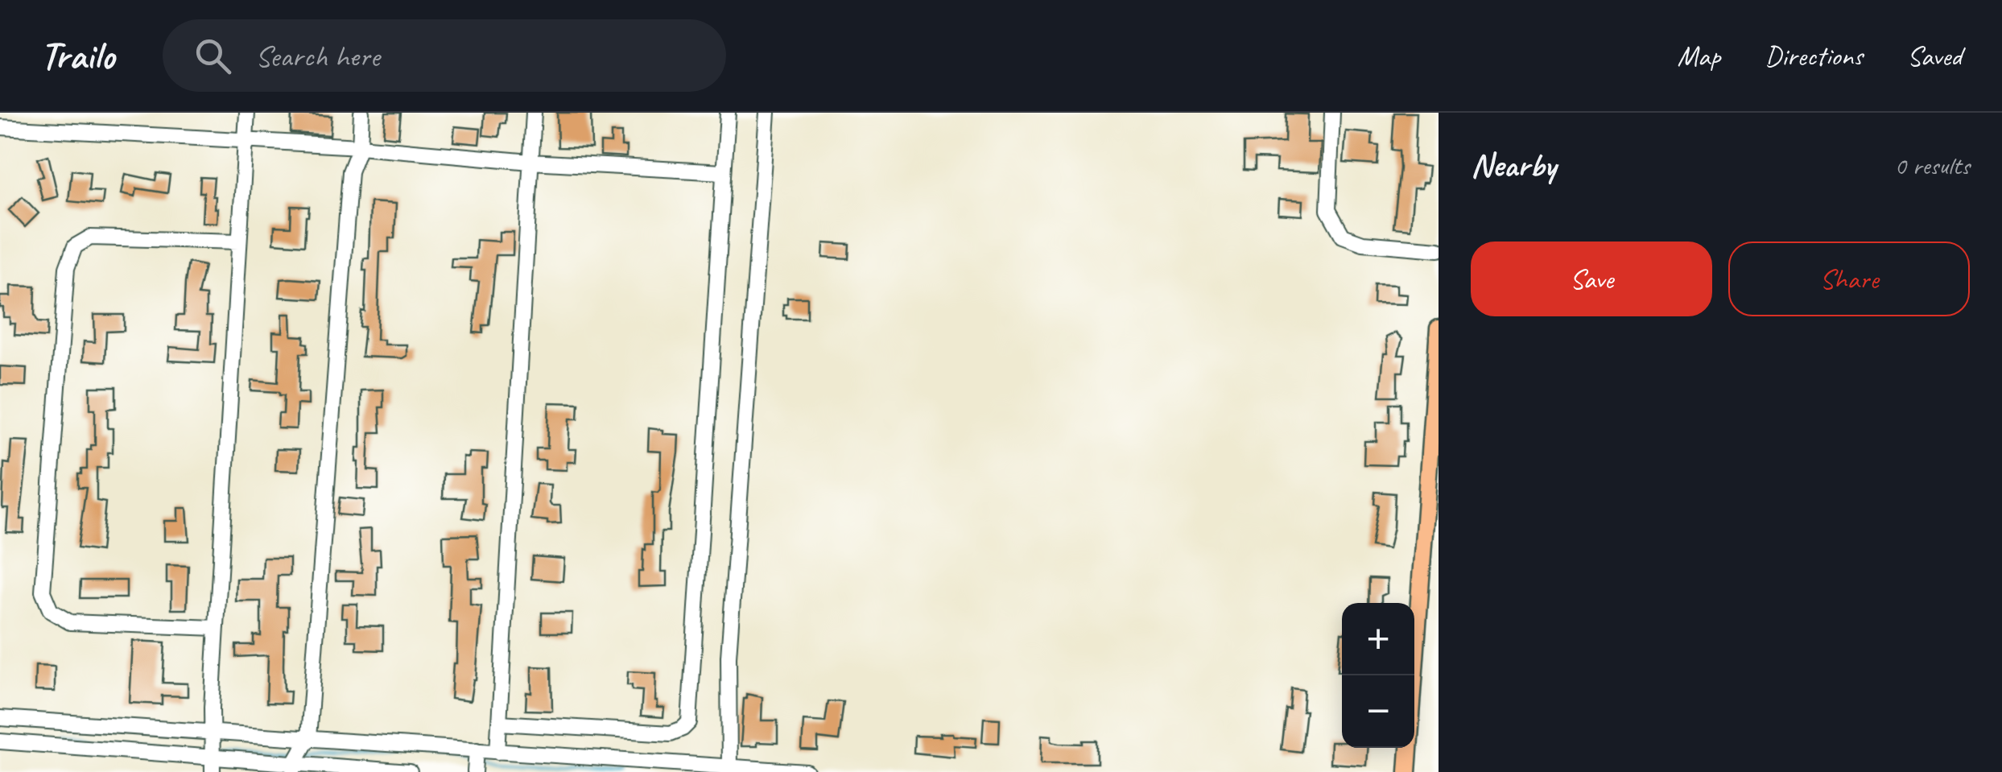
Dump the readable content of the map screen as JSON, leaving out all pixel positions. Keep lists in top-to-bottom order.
{
  "page": {
    "header": "Trailo",
    "search": "Search here",
    "nav": ["Map", "Directions", "Saved"],
    "heading": ["Nearby", "0 results"],
    "buttons": ["Save", "Share"],
    "map_buttons": ["+", "−"]
  }
}
